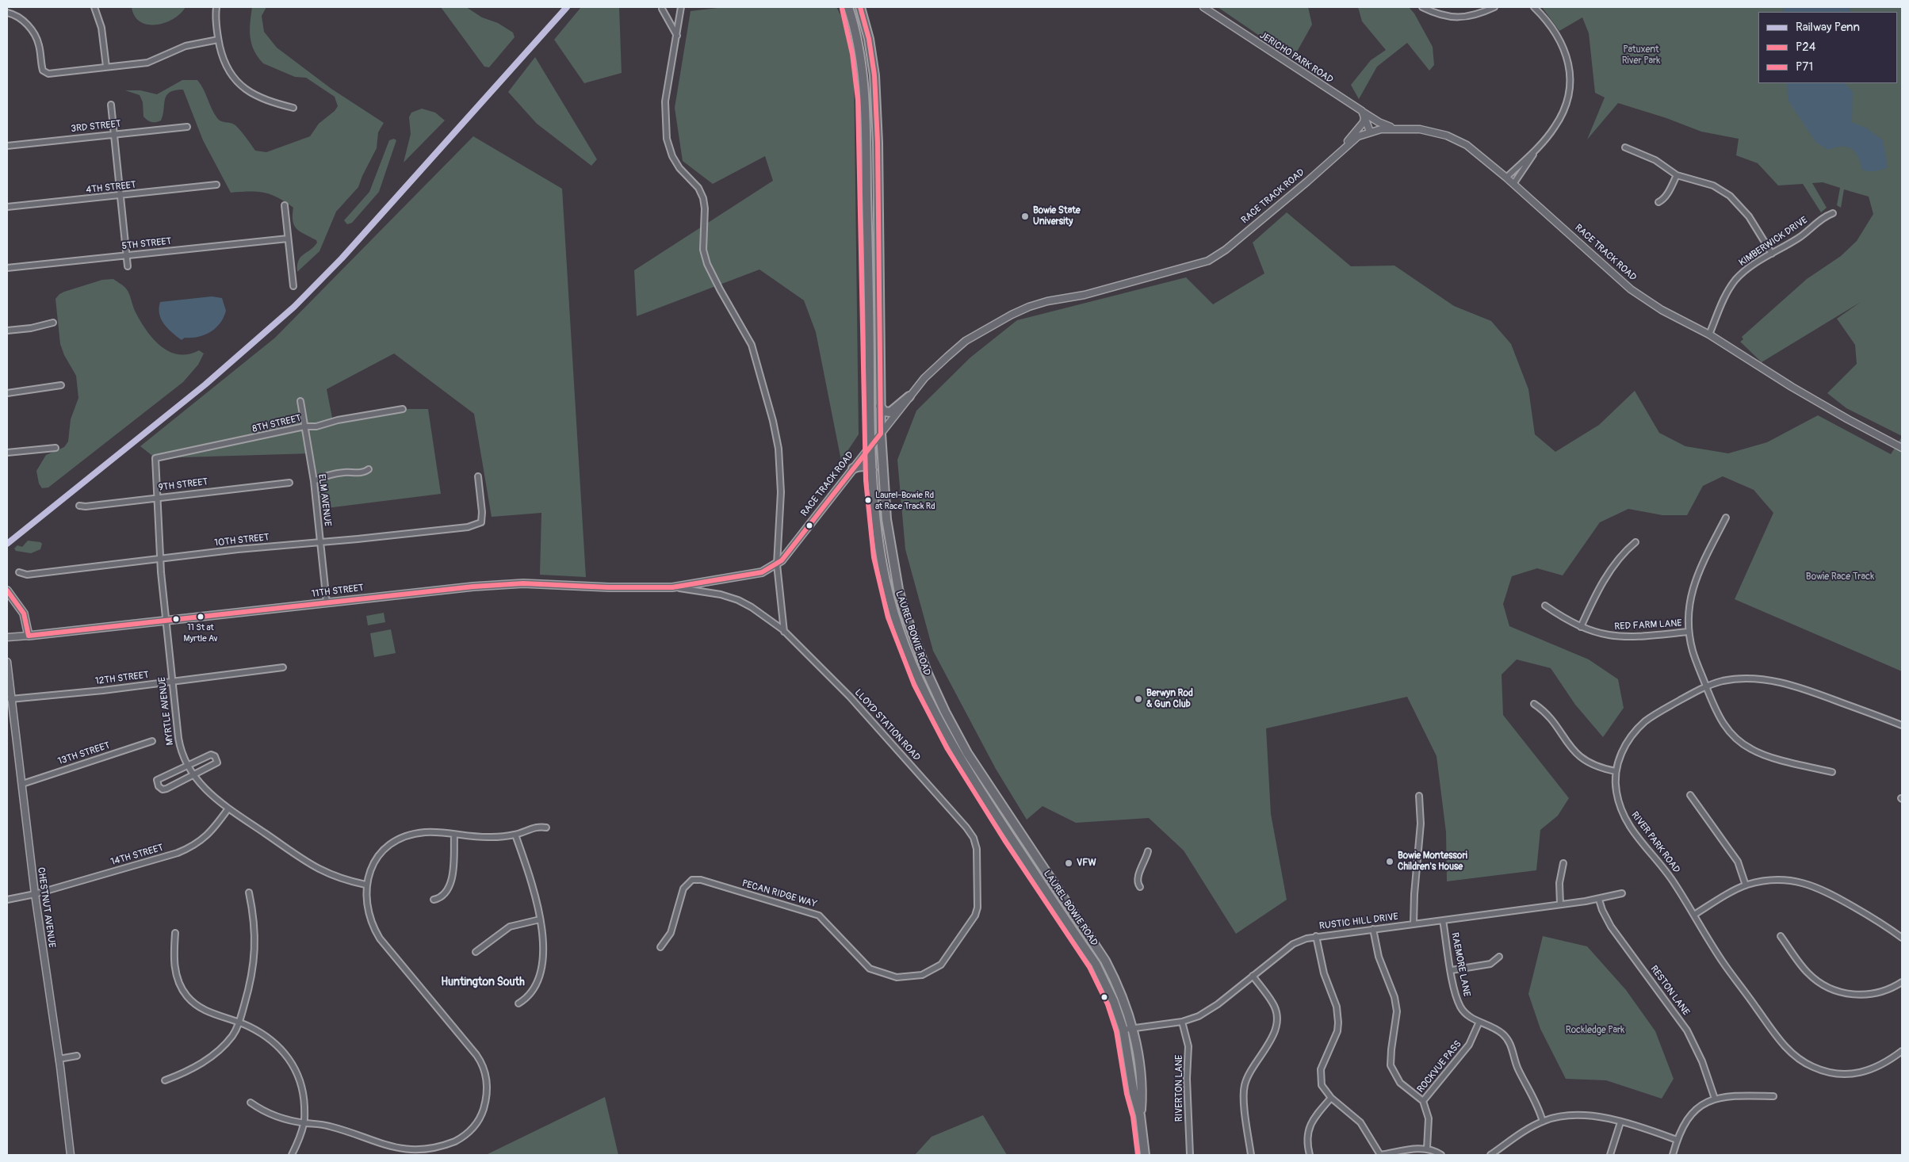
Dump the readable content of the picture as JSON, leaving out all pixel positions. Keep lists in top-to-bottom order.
{
  "streets": {
    "main road": ["RACE TRACK ROAD", "11TH STREET", "LAUREL BOWIE ROAD"],
    "street": [
      "JERICHO PARK ROAD",
      "3RD STREET",
      "4TH STREET",
      "KIMBERWICK DRIVE",
      "5TH STREET",
      "8TH STREET",
      "9TH STREET",
      "ELM AVENUE",
      "10TH STREET",
      "RED FARM LANE",
      "12TH STREET",
      "MYRTLE AVENUE",
      "LLOYD STATION ROAD",
      "13TH STREET",
      "RIVER PARK ROAD",
      "14TH STREET",
      "PECAN RIDGE WAY",
      "CHESTNUT AVENUE",
      "RUSTIC HILL DRIVE",
      "RAEMORE LANE",
      "RESTON LANE",
      "ROCKVUE PASS",
      "RIVERTON LANE"
    ]
  },
  "crossings": [
    ["JERICHO PARK ROAD", "RACE TRACK ROAD"],
    ["RACE TRACK ROAD", "KIMBERWICK DRIVE"],
    ["RACE TRACK ROAD", "11TH STREET"],
    ["RACE TRACK ROAD", "LAUREL BOWIE ROAD"],
    ["RACE TRACK ROAD", "LLOYD STATION ROAD"],
    ["8TH STREET", "ELM AVENUE"],
    ["8TH STREET", "MYRTLE AVENUE"],
    ["9TH STREET", "MYRTLE AVENUE"],
    ["ELM AVENUE", "10TH STREET"],
    ["ELM AVENUE", "11TH STREET"],
    ["10TH STREET", "MYRTLE AVENUE"],
    ["11TH STREET", "MYRTLE AVENUE"],
    ["11TH STREET", "LLOYD STATION ROAD"],
    ["LAUREL BOWIE ROAD", "RUSTIC HILL DRIVE"],
    ["12TH STREET", "MYRTLE AVENUE"],
    ["12TH STREET", "CHESTNUT AVENUE"],
    ["MYRTLE AVENUE", "14TH STREET"],
    ["LLOYD STATION ROAD", "PECAN RIDGE WAY"],
    ["13TH STREET", "CHESTNUT AVENUE"],
    ["14TH STREET", "CHESTNUT AVENUE"],
    ["RUSTIC HILL DRIVE", "RAEMORE LANE"],
    ["RUSTIC HILL DRIVE", "RESTON LANE"],
    ["RUSTIC HILL DRIVE", "RIVERTON LANE"],
    ["RAEMORE LANE", "ROCKVUE PASS"]
  ],
  "districts": ["Huntington South"],
  "parks": ["Patuxent River Park", "Bowie Race Track", "Rockledge Park"],
  "places": [
    "Bowie State University",
    "Laurel-Bowie Rd at Race Track Rd",
    "11 St at Myrtle Av",
    "Berwyn Rod & Gun Club",
    "Bowie Montessori Children's House",
    "VFW"
  ],
  "lines": ["rail line Penn", "transit line P24", "transit line P71"],
  "legend": ["Railway Penn", "P24", "P71"]
}
